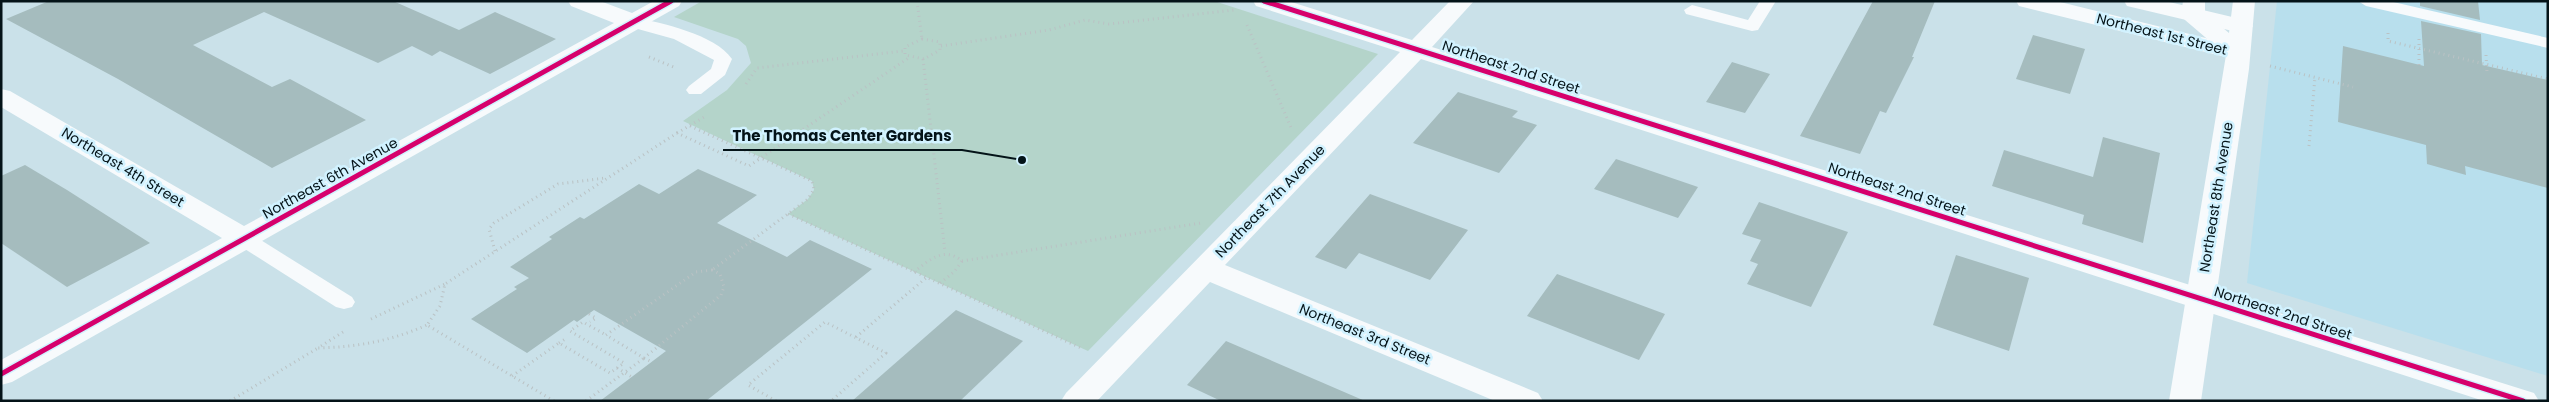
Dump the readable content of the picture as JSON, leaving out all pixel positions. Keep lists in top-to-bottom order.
{
  "streets": {
    "street": [
      "Northeast 1st Street",
      "Northeast 2nd Street",
      "Northeast 4th Street",
      "Northeast 6th Avenue",
      "Northeast 8th Avenue",
      "Northeast 7th Avenue",
      "Northeast 3rd Street"
    ]
  },
  "crossings": [
    ["Northeast 1st Street", "Northeast 8th Avenue"],
    ["Northeast 2nd Street", "Northeast 8th Avenue"],
    ["Northeast 2nd Street", "Northeast 7th Avenue"],
    ["Northeast 4th Street", "Northeast 6th Avenue"],
    ["Northeast 7th Avenue", "Northeast 3rd Street"]
  ],
  "places": ["The Thomas Center Gardens"]
}
